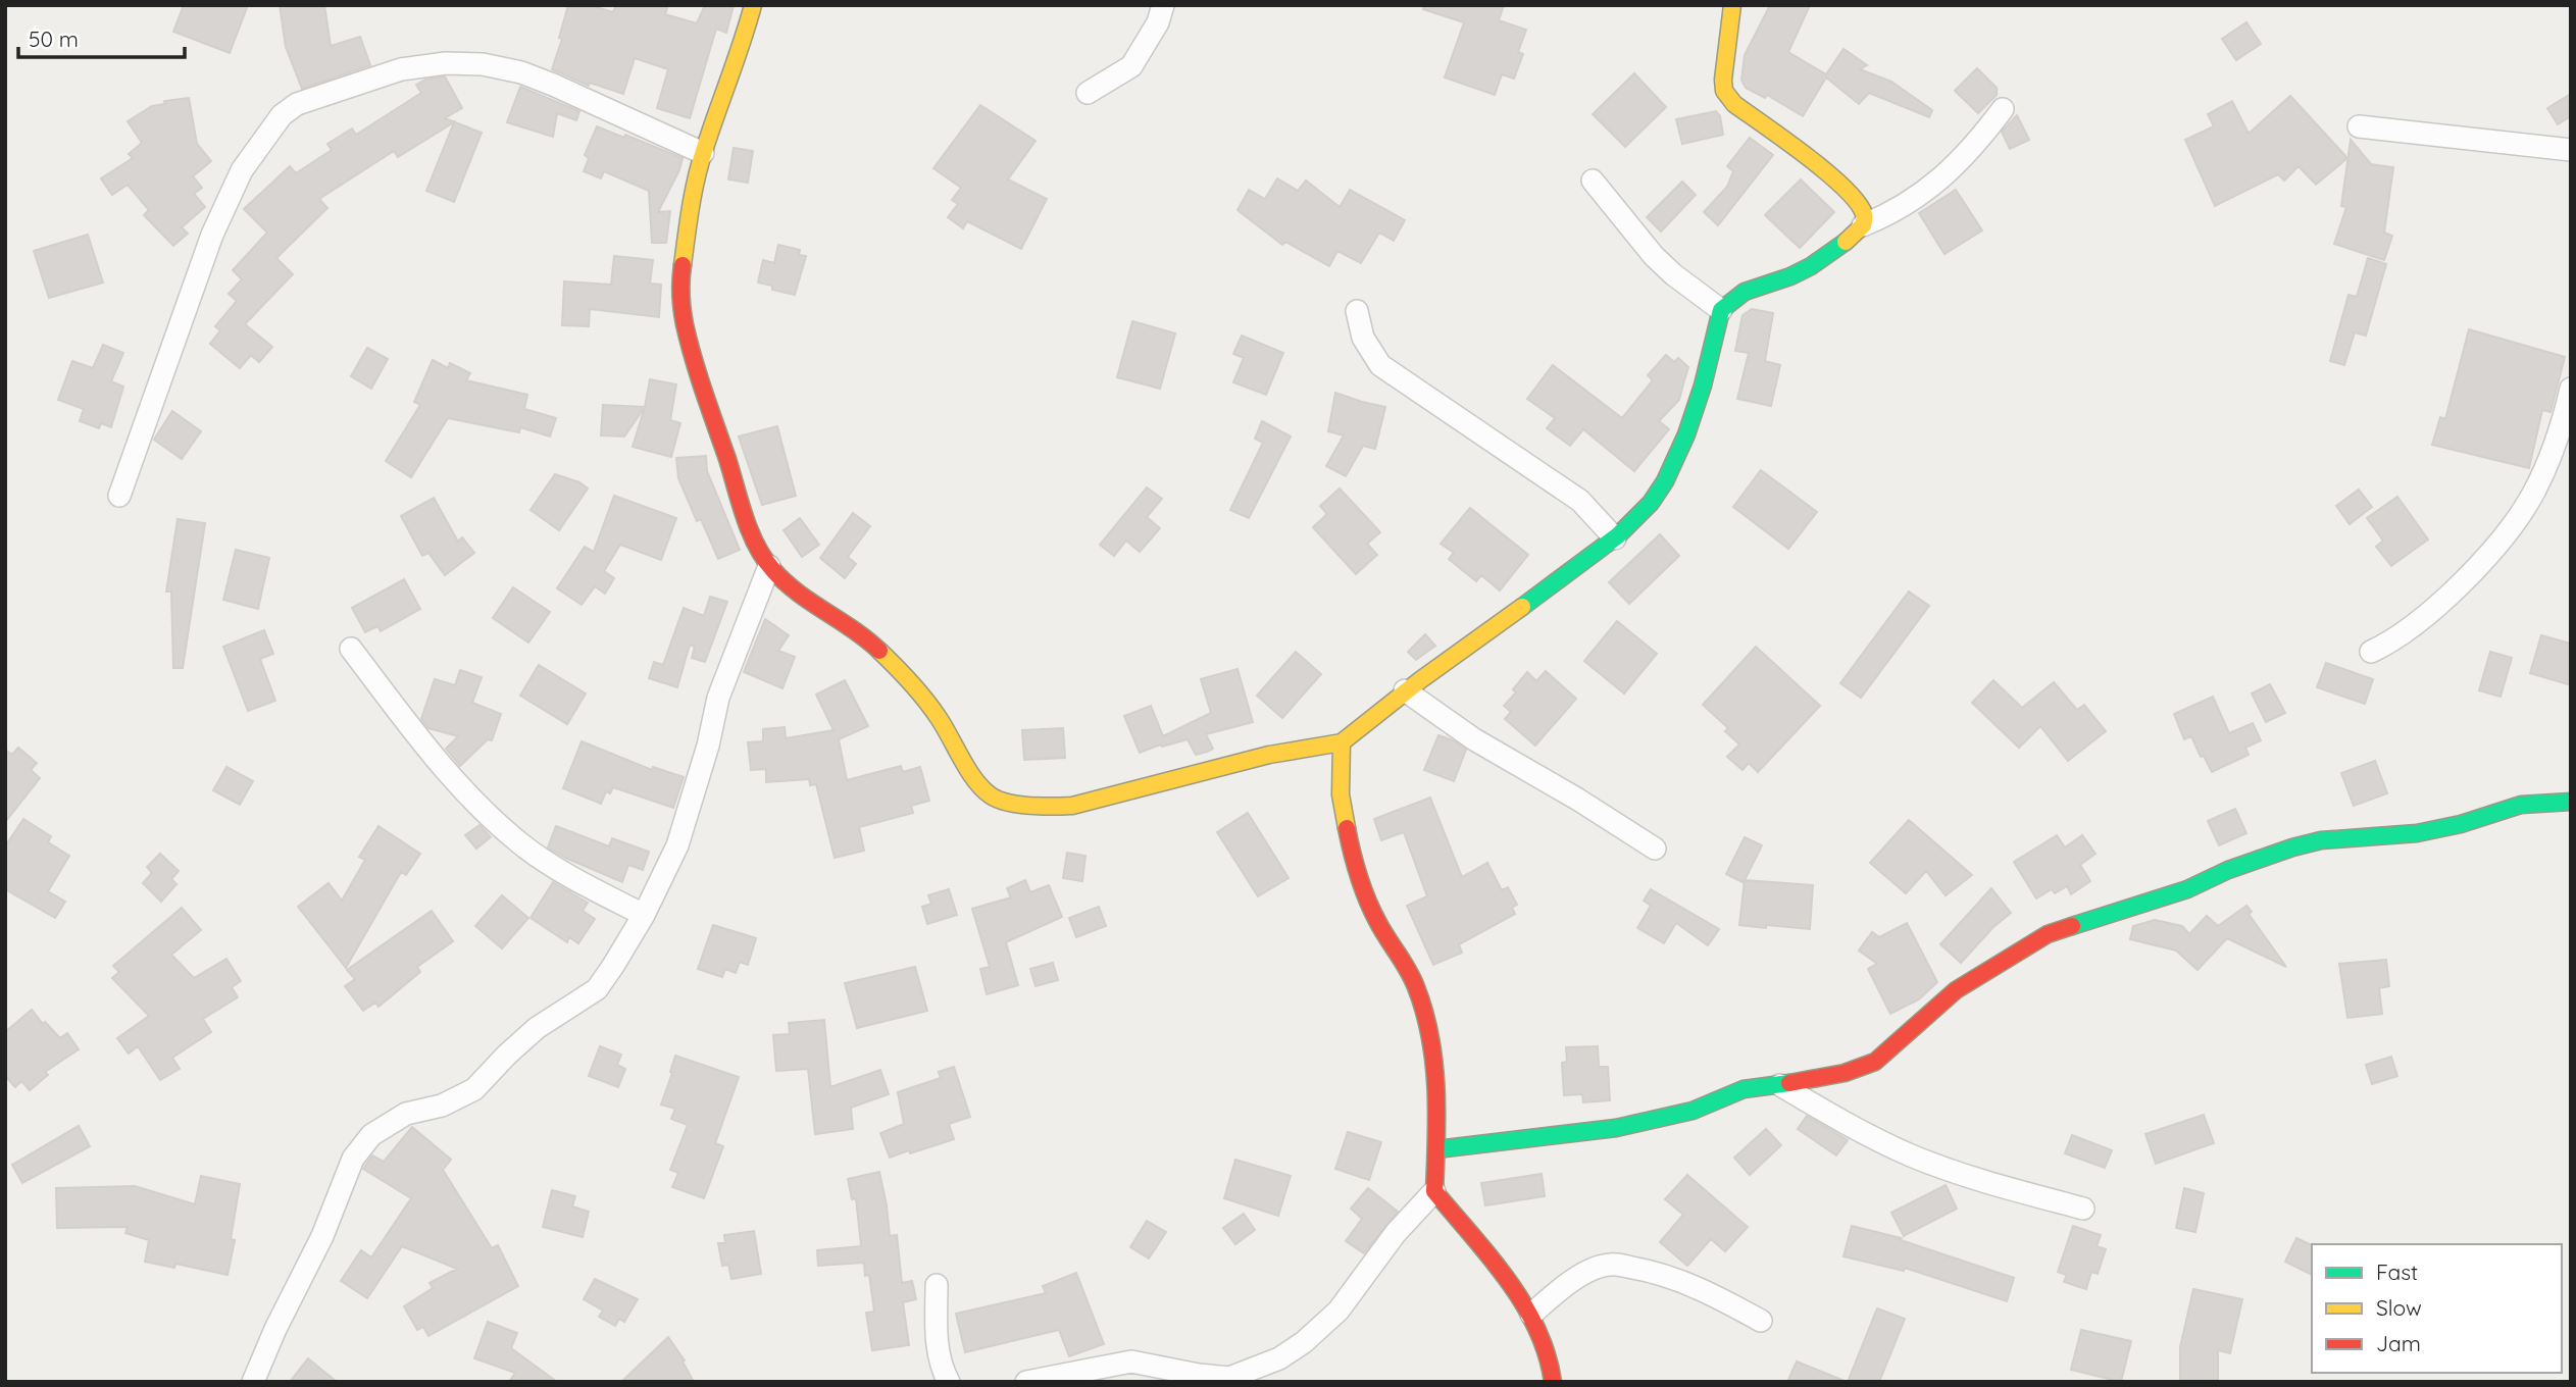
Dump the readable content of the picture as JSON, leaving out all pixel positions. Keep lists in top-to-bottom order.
{
  "legend": ["Fast", "Slow", "Jam"],
  "scale_bar": "50 m"
}
